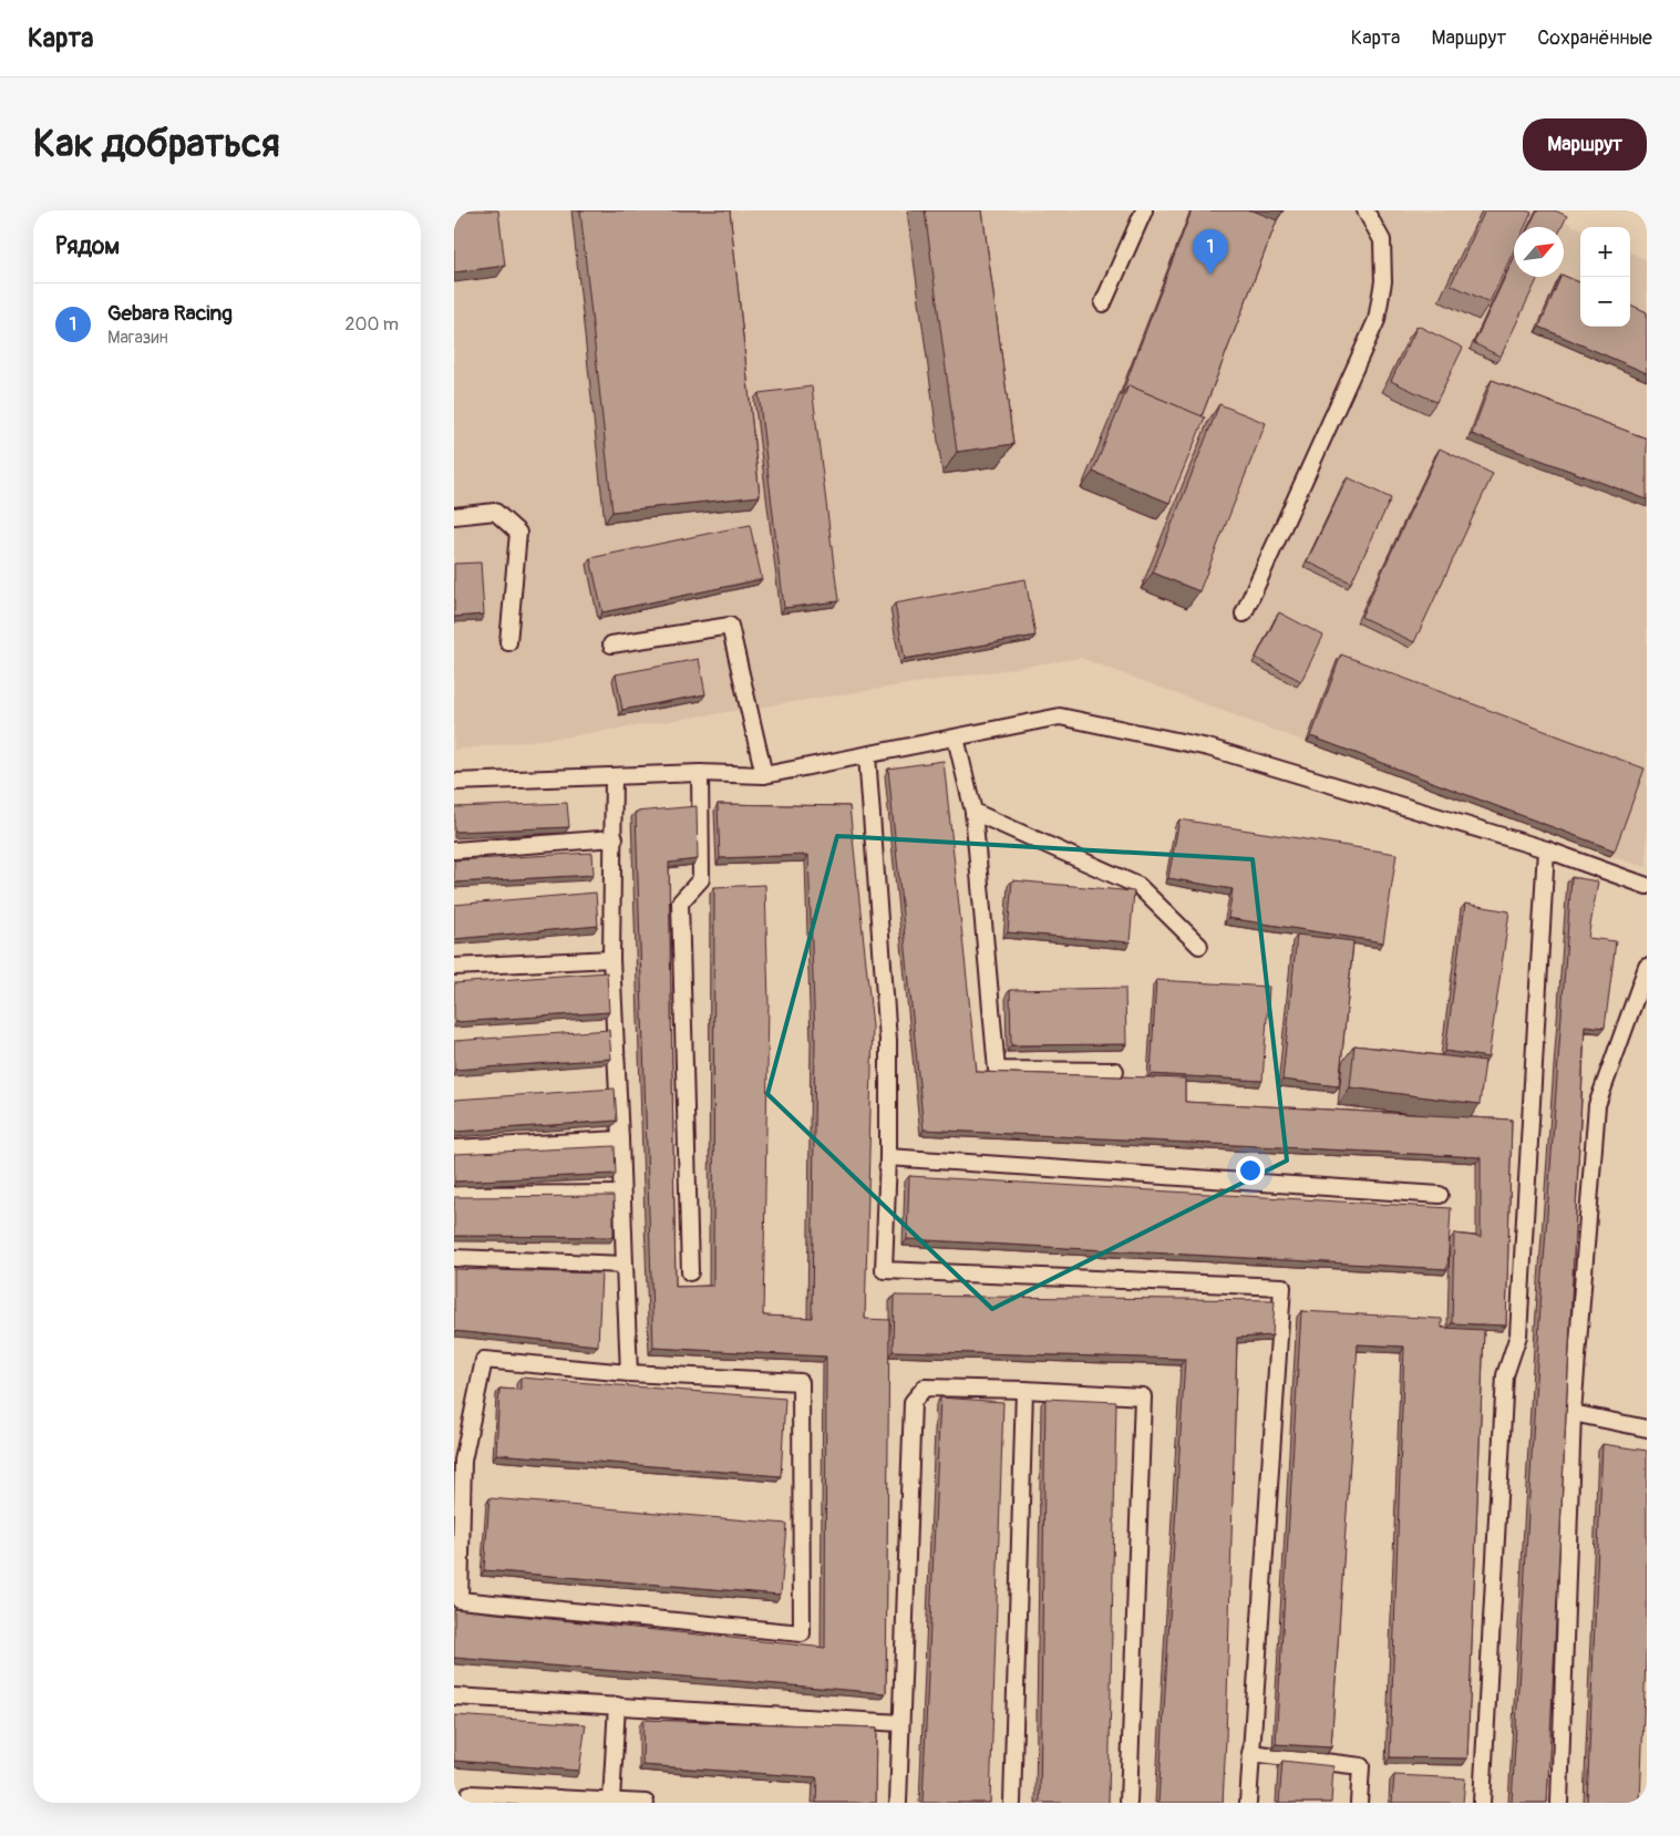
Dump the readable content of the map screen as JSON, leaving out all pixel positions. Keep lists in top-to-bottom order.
{
  "north": "top right",
  "page": {
    "header": "Карта",
    "nav": ["Карта", "Маршрут", "Сохранённые"],
    "buttons": "Маршрут",
    "title": "Как добраться",
    "heading": "Рядом",
    "map_buttons": ["+", "−"],
    "pins": "1",
    "list": [
      {
        "mark": "1",
        "name": "Gebara Racing",
        "note": "Магазин",
        "value": "200 m"
      }
    ]
  }
}
